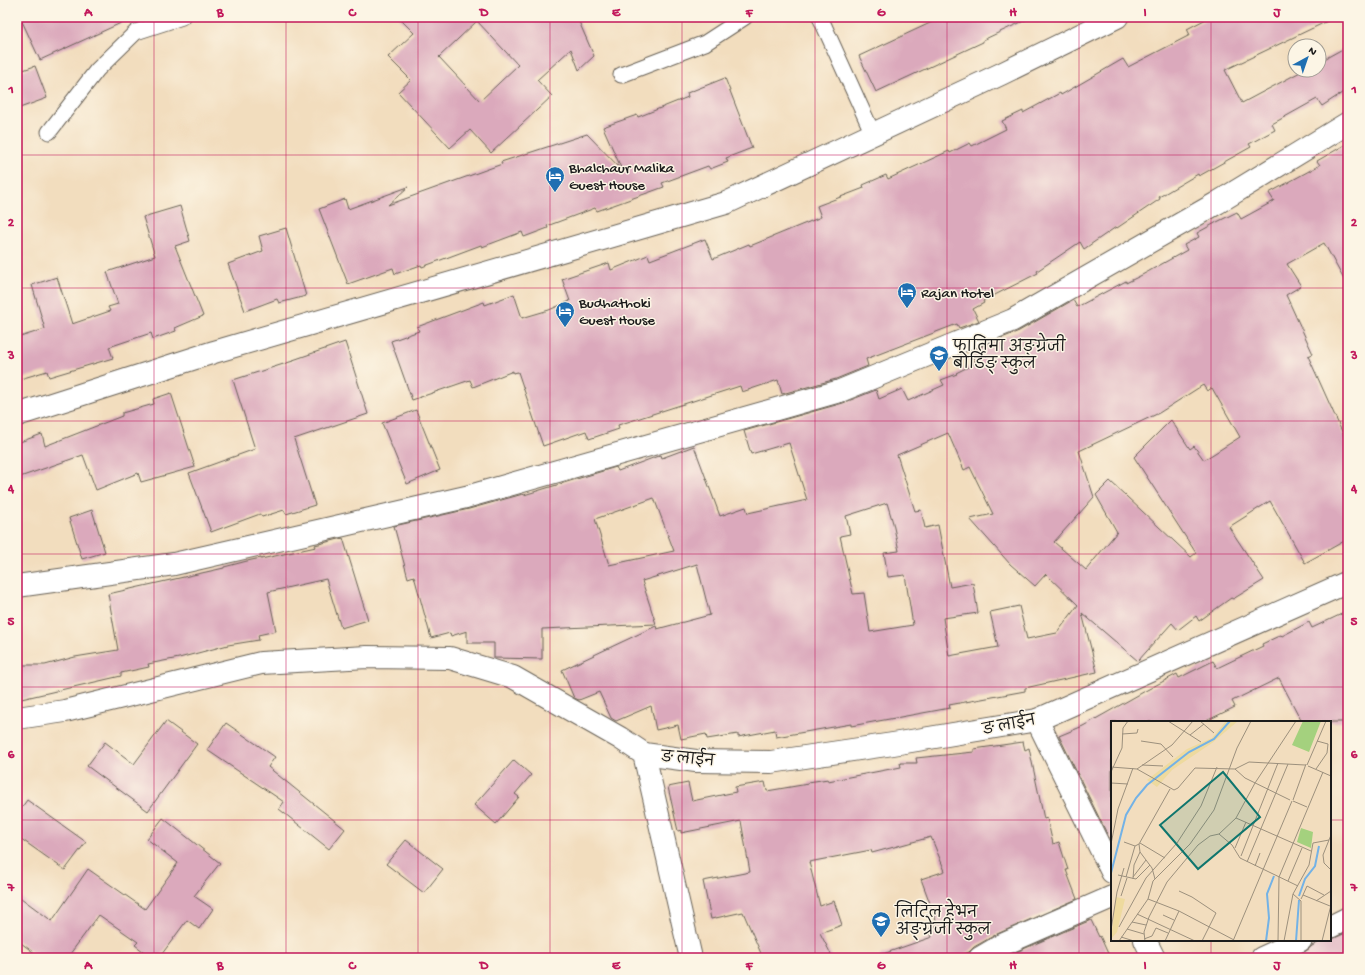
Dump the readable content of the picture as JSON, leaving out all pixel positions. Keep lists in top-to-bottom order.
{
  "streets": {
    "street": ["ङ लाईन"]
  },
  "places": {
    "hotel": ["Bhalchaur Malika Guest House", "Rajan Hotel", "Budhathoki Guest House"],
    "school or university": ["फातिमा अङ्‍ग्रेजी बोर्डिङ् स्कुल", "लिटिल हेभन अङ्‍ग्रेजी स्कुल"]
  },
  "north": "top right",
  "grid": {
    "columns": [
      "A",
      "B",
      "C",
      "D",
      "E",
      "F",
      "G",
      "H",
      "I",
      "J"
    ],
    "rows": [
      "1",
      "2",
      "3",
      "4",
      "5",
      "6",
      "7"
    ]
  }
}
